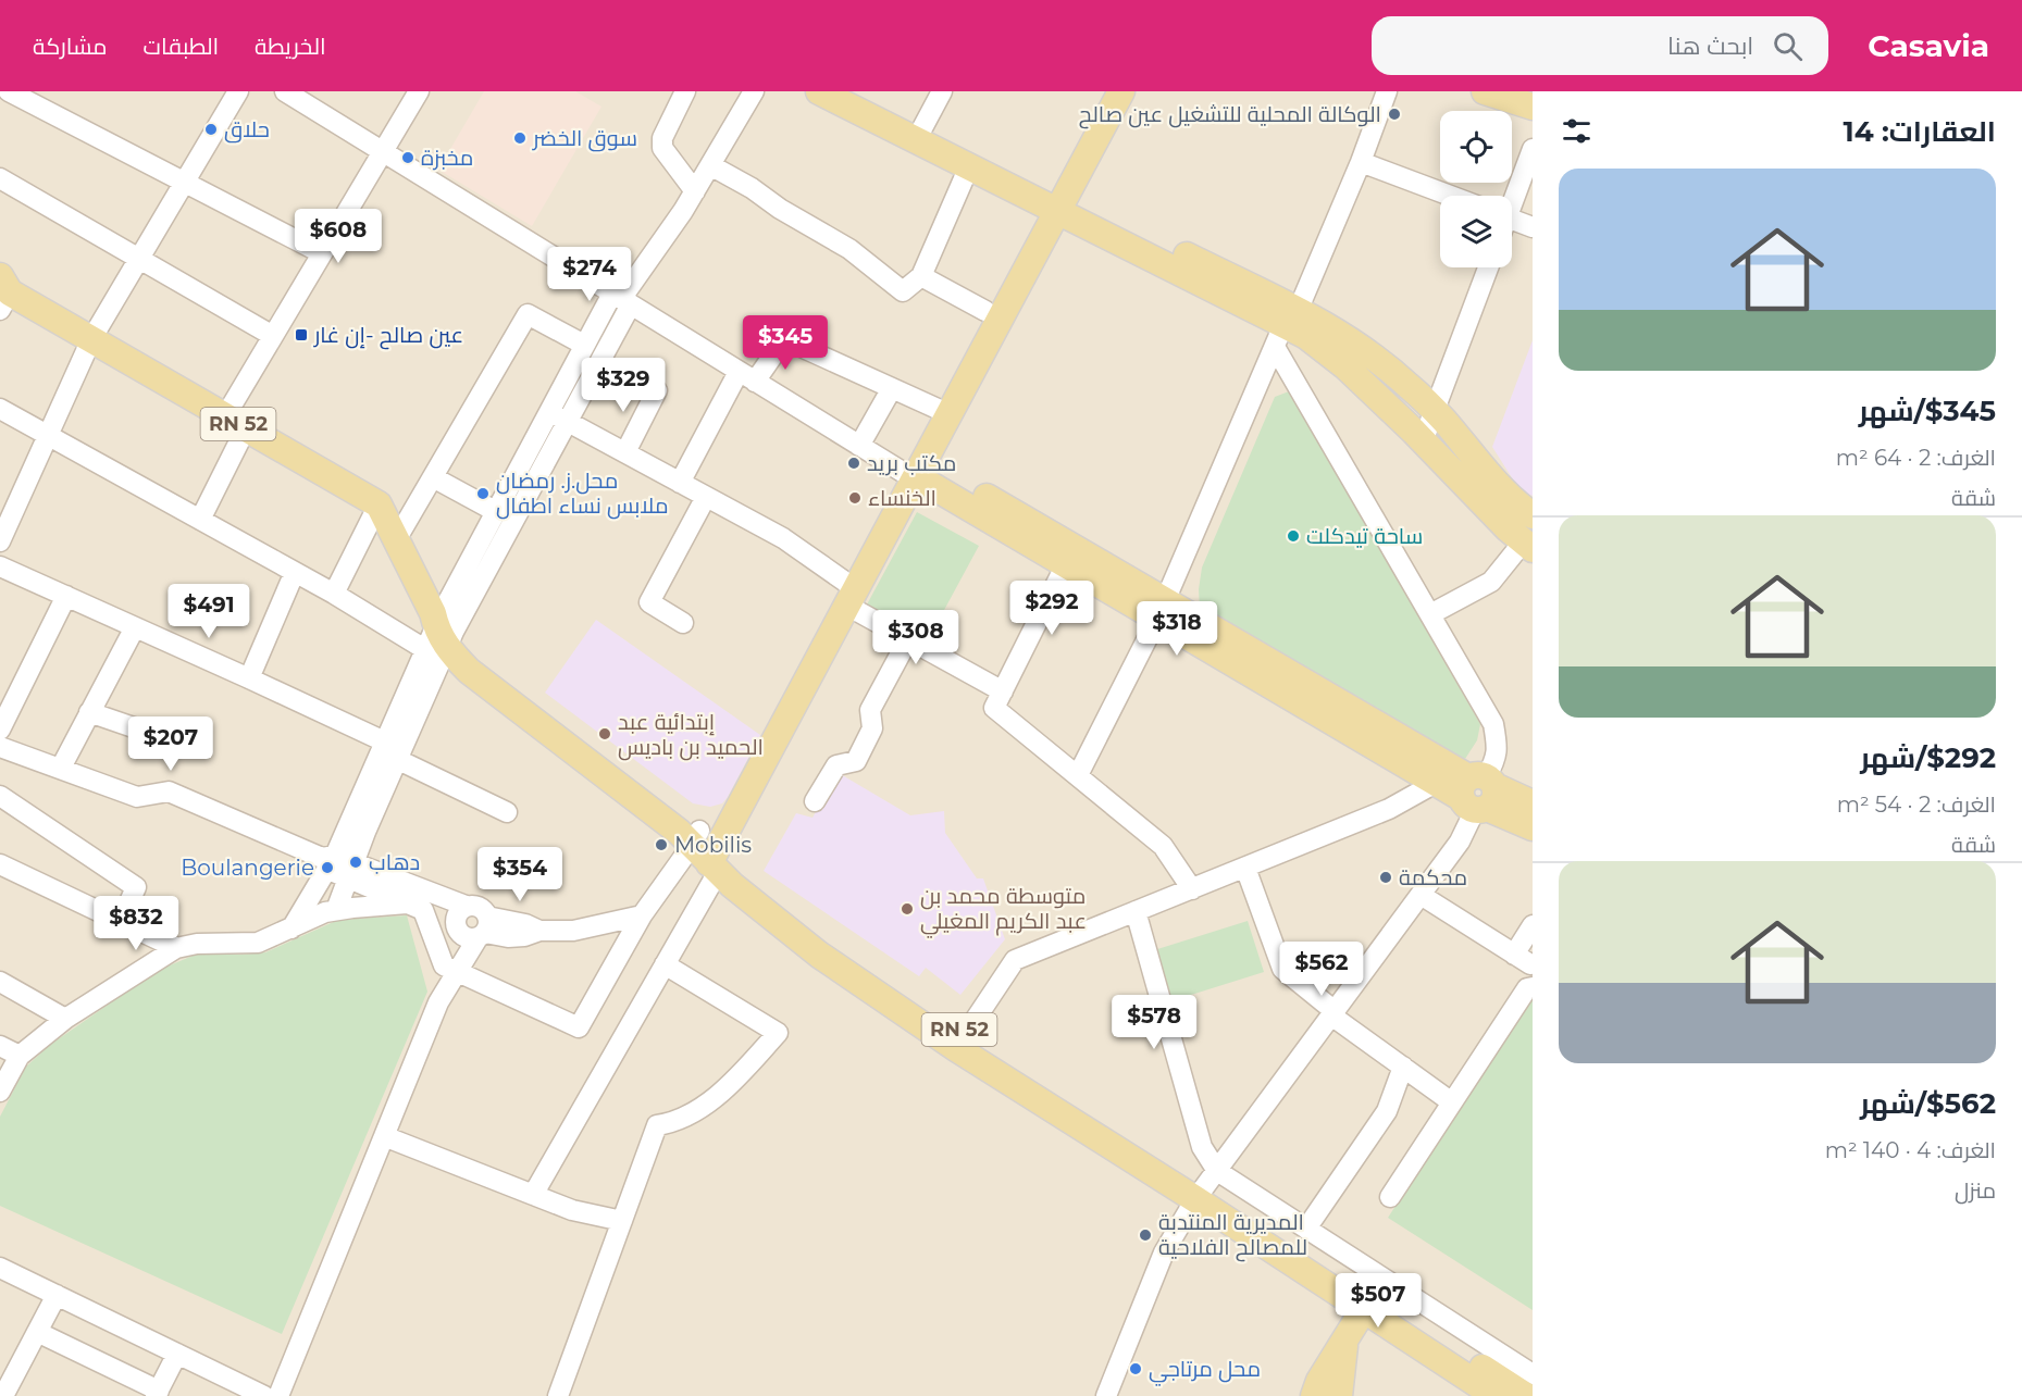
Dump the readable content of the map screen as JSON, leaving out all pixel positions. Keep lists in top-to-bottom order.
{
  "streets": {
    "main road": ["RN 52"]
  },
  "places": {
    "other": [
      "الوكالة المحلية للتشغيل عين صالح",
      "حلاق",
      "سوق الخضر",
      "مخبزة",
      "مكتب بريد",
      "محل.ز. رمضان ملابس نساء اطفال",
      "الخنساء",
      "ساحة تيدكلت",
      "إبتدائية عبد الحميد بن باديس",
      "Mobilis",
      "دهاب",
      "Boulangerie",
      "محكمة",
      "متوسطة محمد بن عبد الكريم المغيلي",
      "المديرية المنتدبة للمصالح الفلاحية",
      "محل مرتاجي"
    ],
    "transit": ["عين صالح -إن غار"]
  },
  "page": {
    "header": "Casavia",
    "search": "ابحث هنا",
    "nav": ["الخريطة", "الطبقات", "مشاركة"],
    "heading": "العقارات: 14",
    "list": [
      {
        "name": "$345/شهر",
        "note": "الغرف: 2 · 64 m² · شقة"
      },
      {
        "name": "$292/شهر",
        "note": "الغرف: 2 · 54 m² · شقة"
      },
      {
        "name": "$562/شهر",
        "note": "الغرف: 4 · 140 m² · منزل"
      }
    ],
    "price": [
      "$608",
      "$274",
      "$345",
      "$329",
      "$292",
      "$491",
      "$318",
      "$308",
      "$207",
      "$354",
      "$832",
      "$562",
      "$578",
      "$507"
    ]
  }
}
